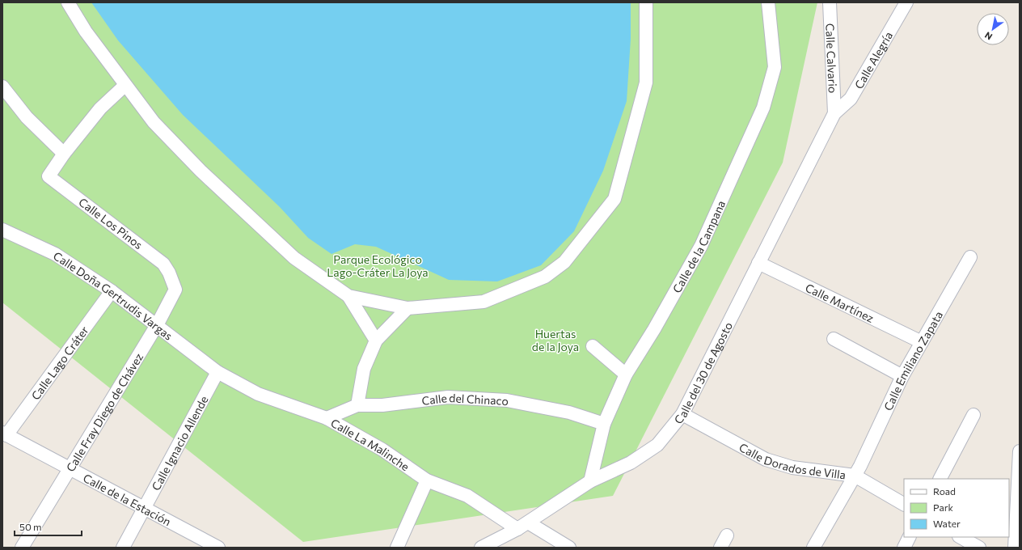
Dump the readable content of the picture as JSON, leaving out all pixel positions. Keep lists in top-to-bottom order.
{
  "streets": {
    "street": [
      "Calle Calvario",
      "Calle Alegría",
      "Calle Los Pinos",
      "Calle de la Campana",
      "Calle Doña Gertrudis Vargas",
      "Calle Martínez",
      "Calle Emiliano Zapata",
      "Calle Lago Cráter",
      "Calle del 30 de Agosto",
      "Calle del Chinaco",
      "Calle Fray Diego de Chávez",
      "Calle Ignacio Allende",
      "Calle La Malinche",
      "Calle Dorados de Villa",
      "Calle de la Estación"
    ]
  },
  "crossings": [
    ["Calle Calvario", "Calle Alegría"],
    ["Calle Calvario", "Calle del 30 de Agosto"],
    ["Calle Alegría", "Calle del 30 de Agosto"],
    ["Calle Los Pinos", "Calle Fray Diego de Chávez"],
    ["Calle de la Campana", "Calle del 30 de Agosto"],
    ["Calle de la Campana", "Calle del Chinaco"],
    ["Calle Doña Gertrudis Vargas", "Calle Lago Cráter"],
    ["Calle Doña Gertrudis Vargas", "Calle Fray Diego de Chávez"],
    ["Calle Doña Gertrudis Vargas", "Calle Ignacio Allende"],
    ["Calle Doña Gertrudis Vargas", "Calle La Malinche"],
    ["Calle Martínez", "Calle Emiliano Zapata"],
    ["Calle Martínez", "Calle del 30 de Agosto"],
    ["Calle Emiliano Zapata", "Calle Dorados de Villa"],
    ["Calle Lago Cráter", "Calle de la Estación"],
    ["Calle del 30 de Agosto", "Calle La Malinche"],
    ["Calle del 30 de Agosto", "Calle Dorados de Villa"],
    ["Calle del Chinaco", "Calle La Malinche"],
    ["Calle Fray Diego de Chávez", "Calle de la Estación"],
    ["Calle Ignacio Allende", "Calle La Malinche"],
    ["Calle Ignacio Allende", "Calle de la Estación"]
  ],
  "parks": ["Parque Ecológico Lago-Cráter La Joya", "Huertas de la Joya"],
  "legend": ["Road", "Park", "Water"],
  "scale_bar": "50 m",
  "north": "bottom left"
}
